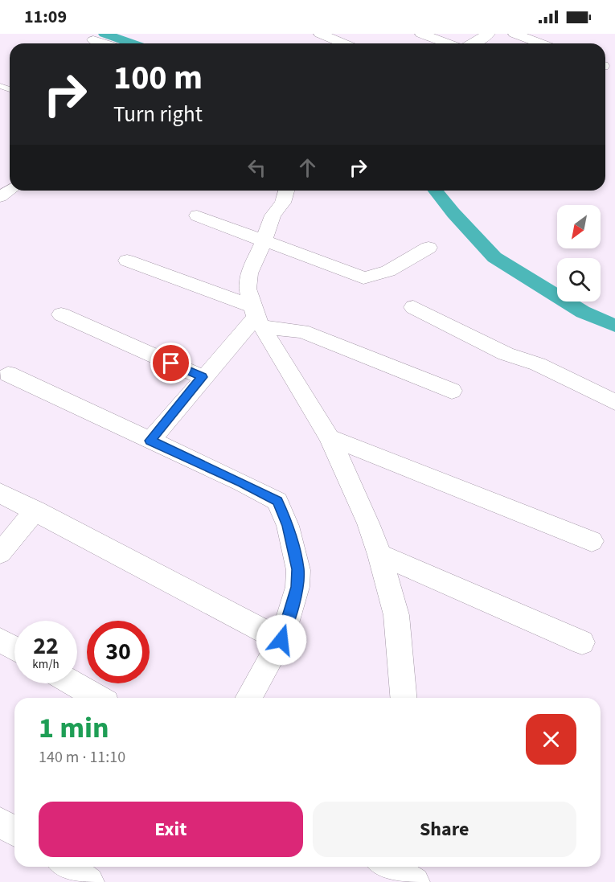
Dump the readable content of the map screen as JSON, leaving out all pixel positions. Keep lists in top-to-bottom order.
{
  "north": "bottom left",
  "page": {
    "status": "11:09",
    "turn": ["100 m", "Turn right"],
    "speed": "22 km/h",
    "limit": "30",
    "heading": ["1 min", "140 m · 11:10"],
    "buttons": ["Exit", "Share"]
  }
}
